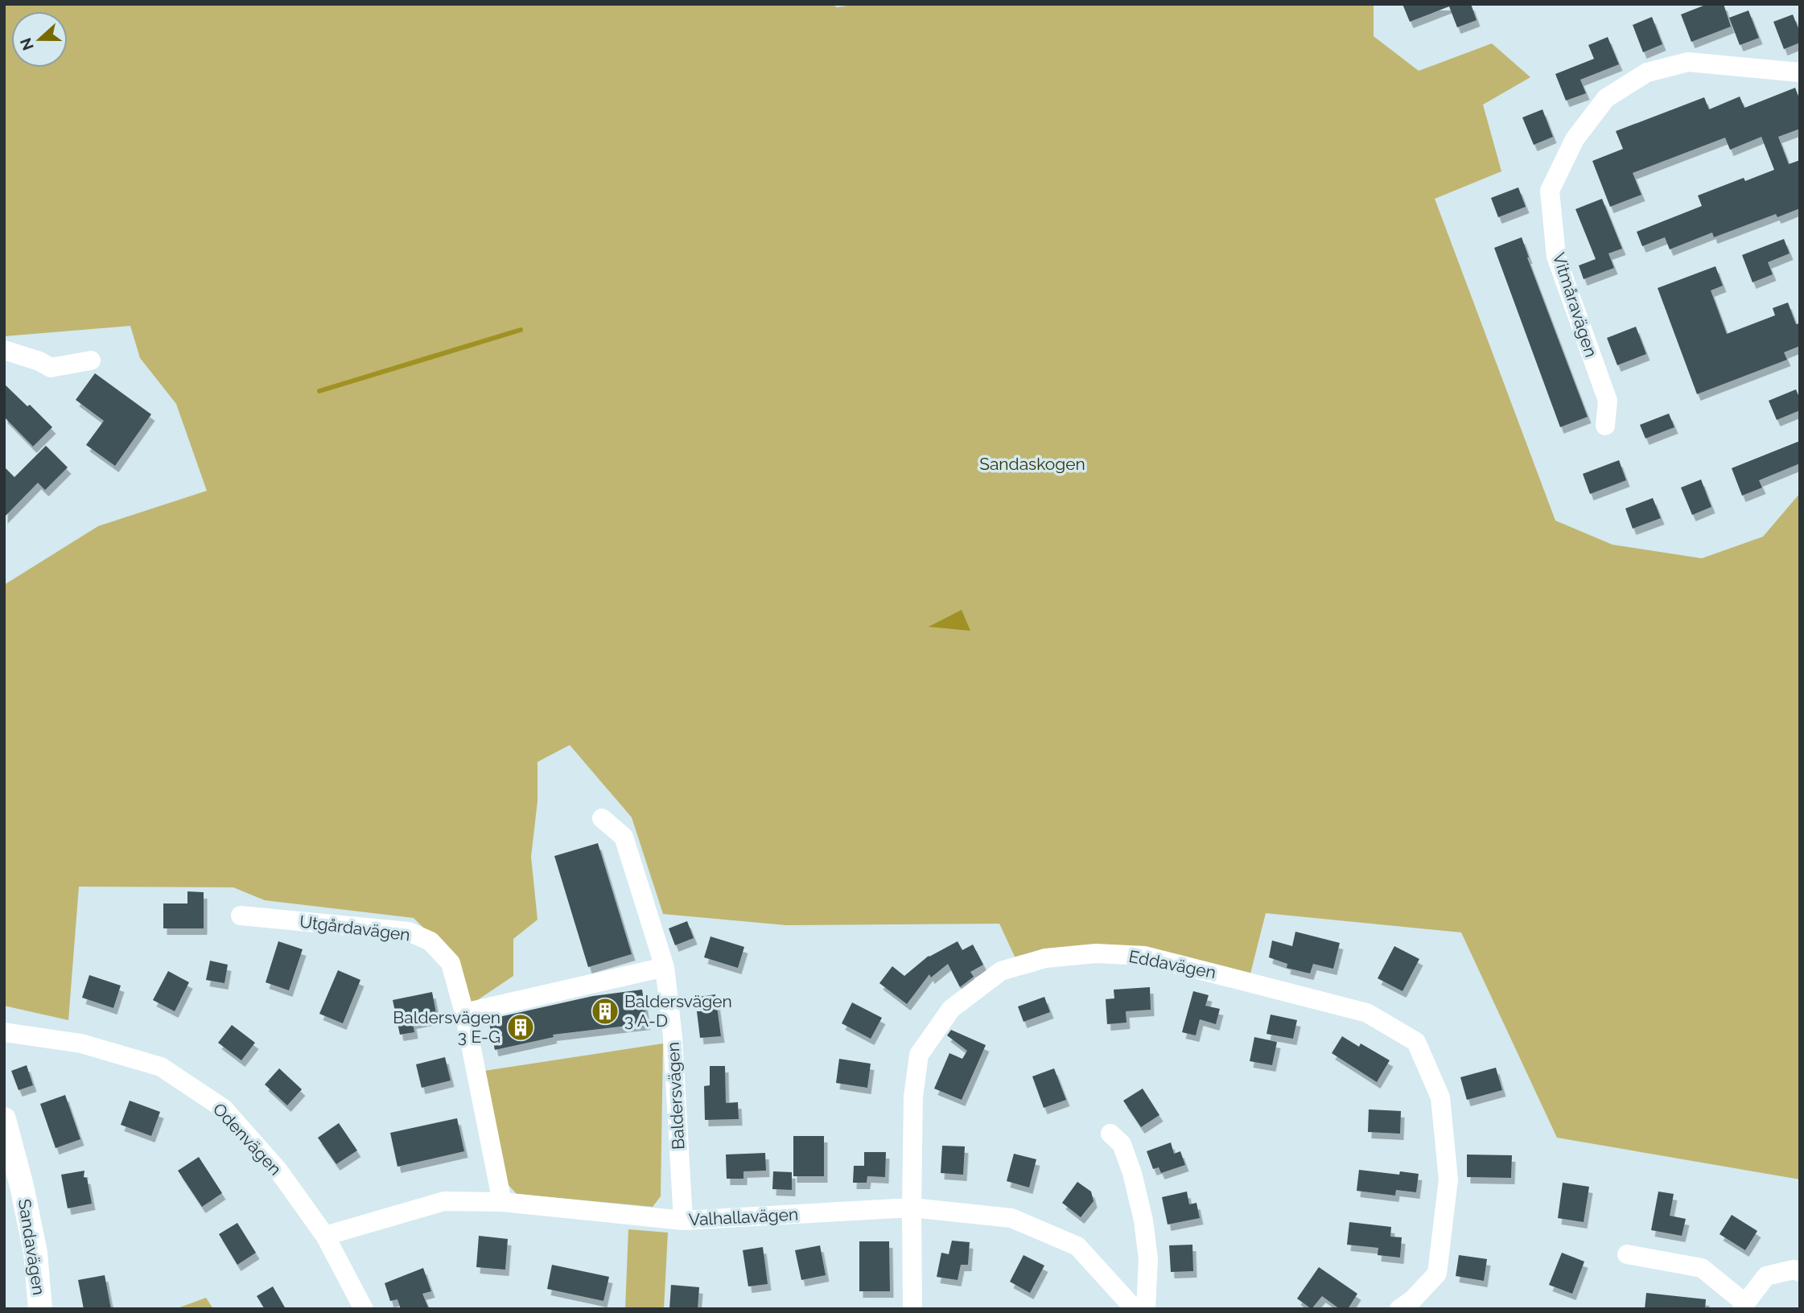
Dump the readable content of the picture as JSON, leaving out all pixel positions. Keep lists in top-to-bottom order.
{
  "streets": {
    "street": [
      "Vitmåravägen",
      "Utgårdavägen",
      "Eddavägen",
      "Baldersvägen",
      "Odenvägen",
      "Valhallavägen",
      "Sandavägen"
    ]
  },
  "crossings": [
    ["Utgårdavägen", "Valhallavägen"],
    ["Eddavägen", "Valhallavägen"],
    ["Baldersvägen", "Valhallavägen"],
    ["Odenvägen", "Valhallavägen"]
  ],
  "parks": ["Sandaskogen"],
  "places": {
    "building": ["Baldersvägen 3 A-D", "Baldersvägen 3 E-G"]
  },
  "north": "left"
}
